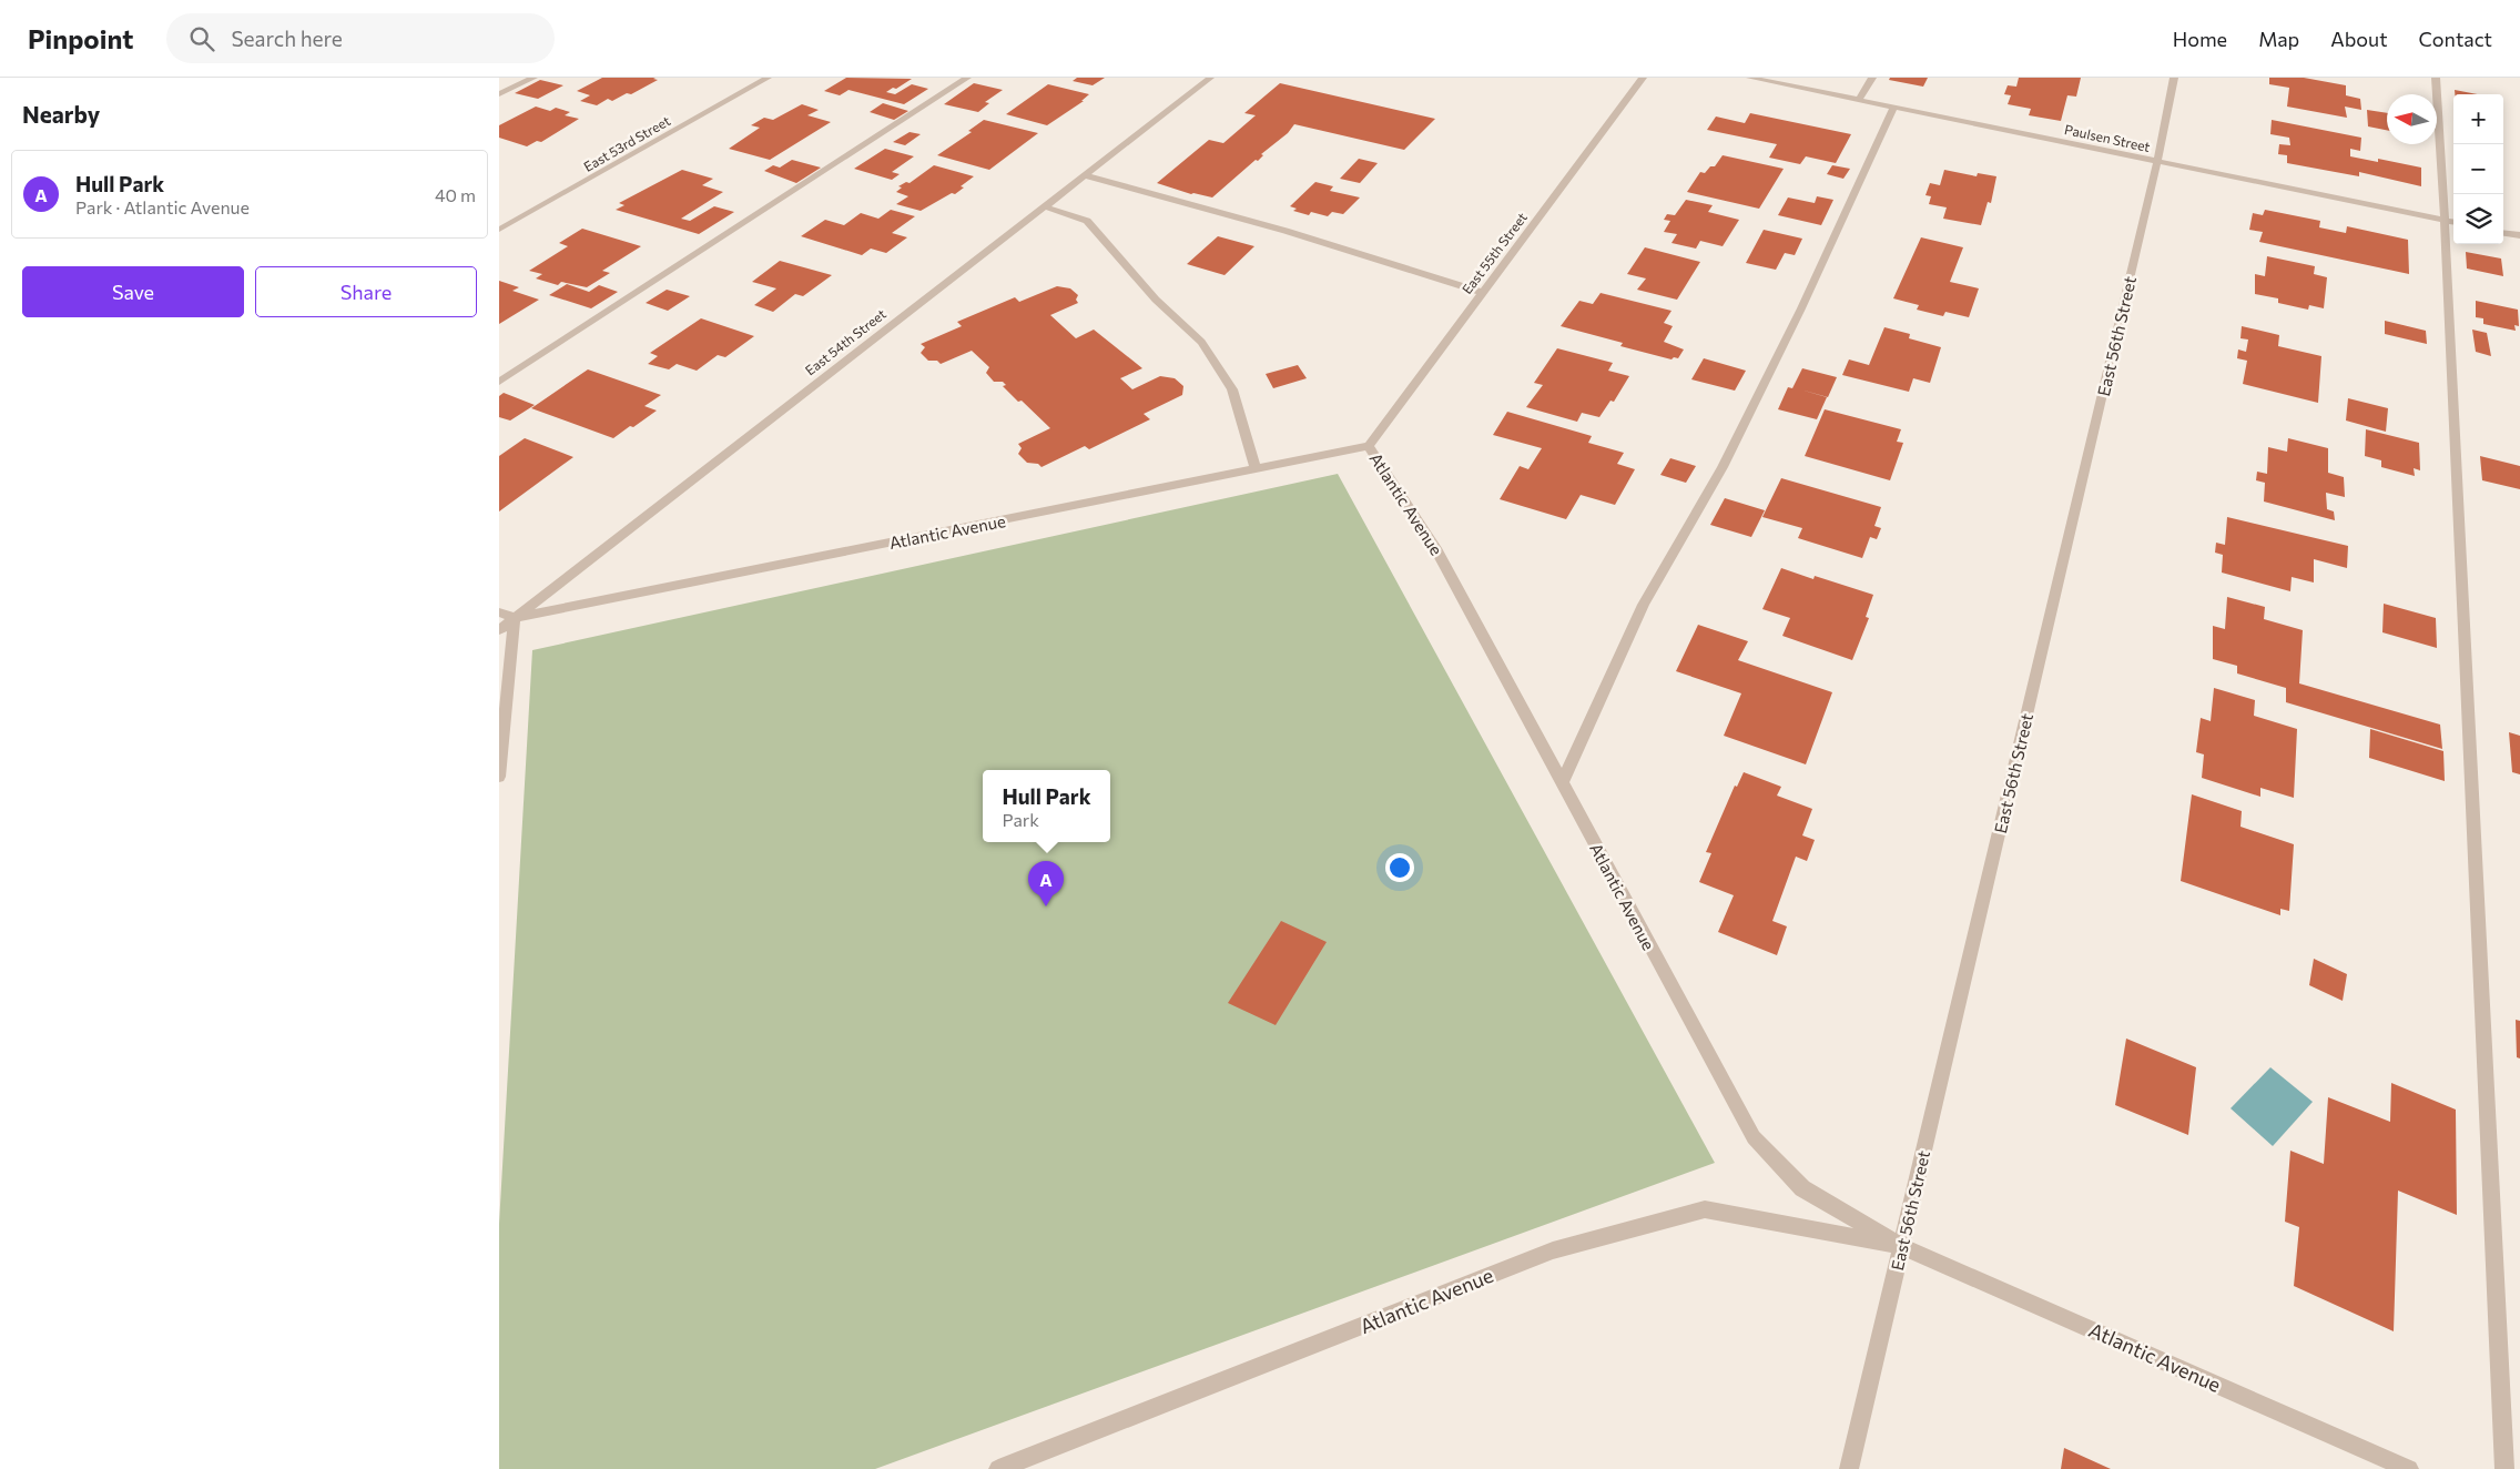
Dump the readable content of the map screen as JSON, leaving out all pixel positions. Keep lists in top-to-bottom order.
{
  "streets": {
    "street": [
      "Paulsen Street",
      "East 53rd Street",
      "East 55th Street",
      "East 56th Street",
      "East 54th Street",
      "Atlantic Avenue"
    ]
  },
  "crossings": [
    ["Paulsen Street", "East 56th Street"],
    ["East 55th Street", "Atlantic Avenue"],
    ["East 56th Street", "Atlantic Avenue"],
    ["East 54th Street", "Atlantic Avenue"]
  ],
  "north": "left",
  "page": {
    "header": "Pinpoint",
    "search": "Search here",
    "nav": [
      "Home",
      "Map",
      "About",
      "Contact"
    ],
    "heading": "Nearby",
    "map_buttons": ["+", "−"],
    "list": [
      {
        "mark": "A",
        "name": "Hull Park",
        "note": "Park · Atlantic Avenue",
        "value": "40 m"
      }
    ],
    "buttons": ["Save", "Share"],
    "popup": ["Hull Park", "Park"],
    "pins": "A"
  }
}
